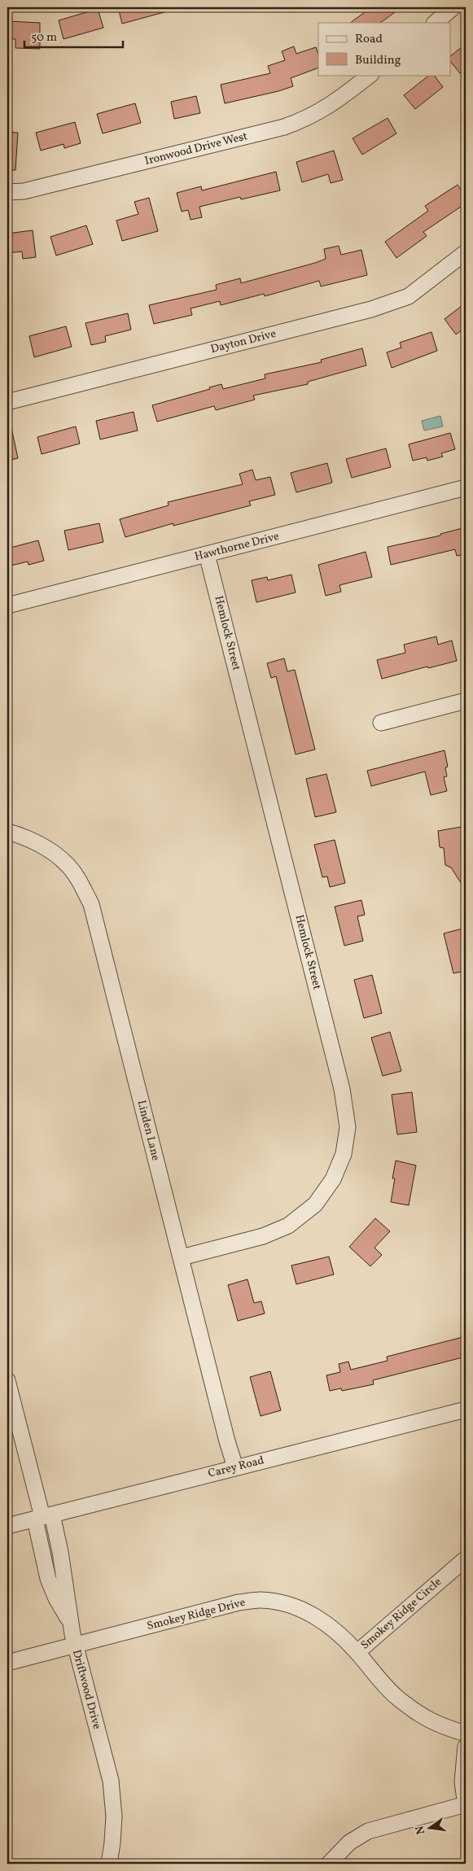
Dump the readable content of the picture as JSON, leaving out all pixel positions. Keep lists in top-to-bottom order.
{
  "streets": {
    "street": [
      "Ironwood Drive West",
      "Dayton Drive",
      "Hawthorne Drive",
      "Hemlock Street",
      "Linden Lane",
      "Carey Road",
      "Smokey Ridge Circle",
      "Smokey Ridge Drive",
      "Driftwood Drive"
    ]
  },
  "crossings": [
    ["Hawthorne Drive", "Hemlock Street"],
    ["Hemlock Street", "Linden Lane"],
    ["Linden Lane", "Carey Road"],
    ["Carey Road", "Driftwood Drive"],
    ["Smokey Ridge Circle", "Smokey Ridge Drive"],
    ["Smokey Ridge Drive", "Driftwood Drive"]
  ],
  "legend": ["Road", "Building"],
  "scale_bar": "50 m",
  "north": "left"
}
